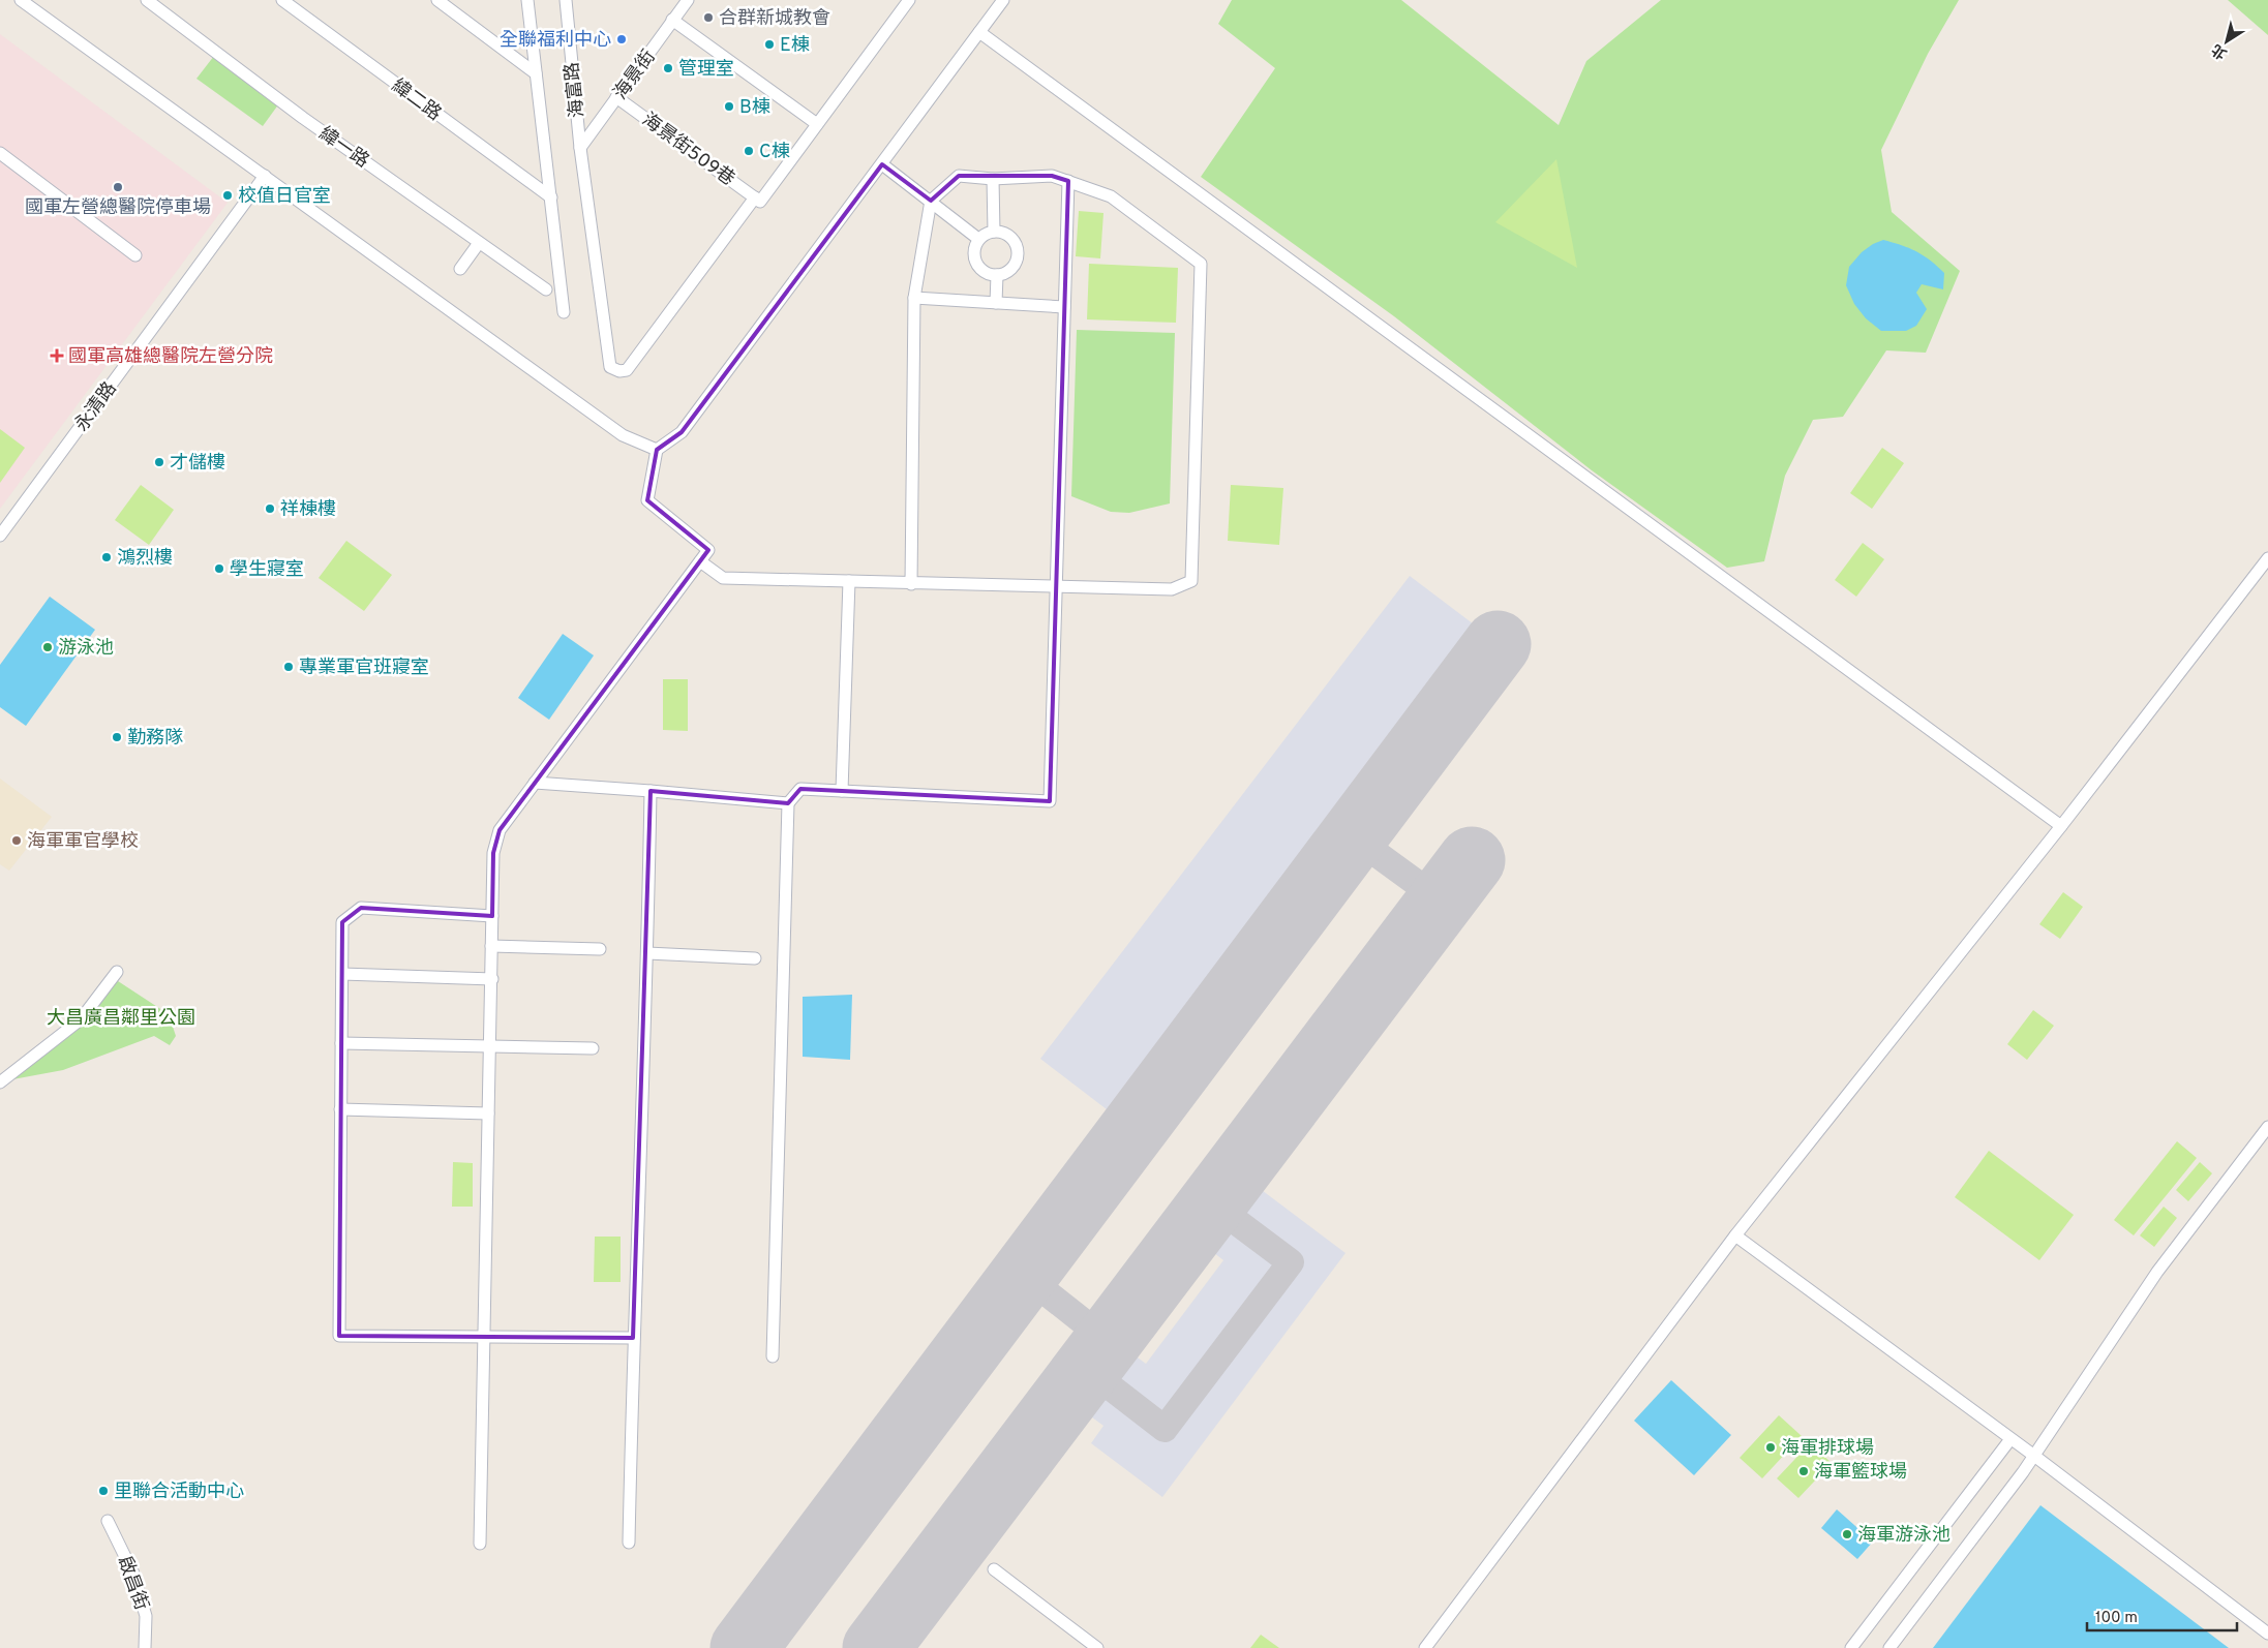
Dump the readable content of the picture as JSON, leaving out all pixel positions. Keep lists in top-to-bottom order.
{
  "streets": {
    "street": [
      "海景街",
      "海富路",
      "緯二路",
      "緯一路",
      "海景街509巷",
      "永清路",
      "啟昌街"
    ]
  },
  "crossings": [
    ["海景街", "海富路"],
    ["海景街", "海景街509巷"],
    ["海富路", "海景街509巷"]
  ],
  "parks": ["大昌廣昌鄰里公園"],
  "places": {
    "other": [
      "合群新城教會",
      "全聯福利中心",
      "E棟",
      "管理室",
      "B棟",
      "C棟",
      "國軍左營總醫院停車場",
      "校值日官室",
      "才儲樓",
      "祥棟樓",
      "鴻烈樓",
      "學生寢室",
      "游泳池",
      "專業軍官班寢室",
      "勤務隊",
      "海軍軍官學校",
      "海軍排球場",
      "海軍籃球場",
      "里聯合活動中心",
      "海軍游泳池"
    ],
    "health": ["國軍高雄總醫院左營分院"]
  },
  "scale_bar": "100 m",
  "north": "bottom left"
}
